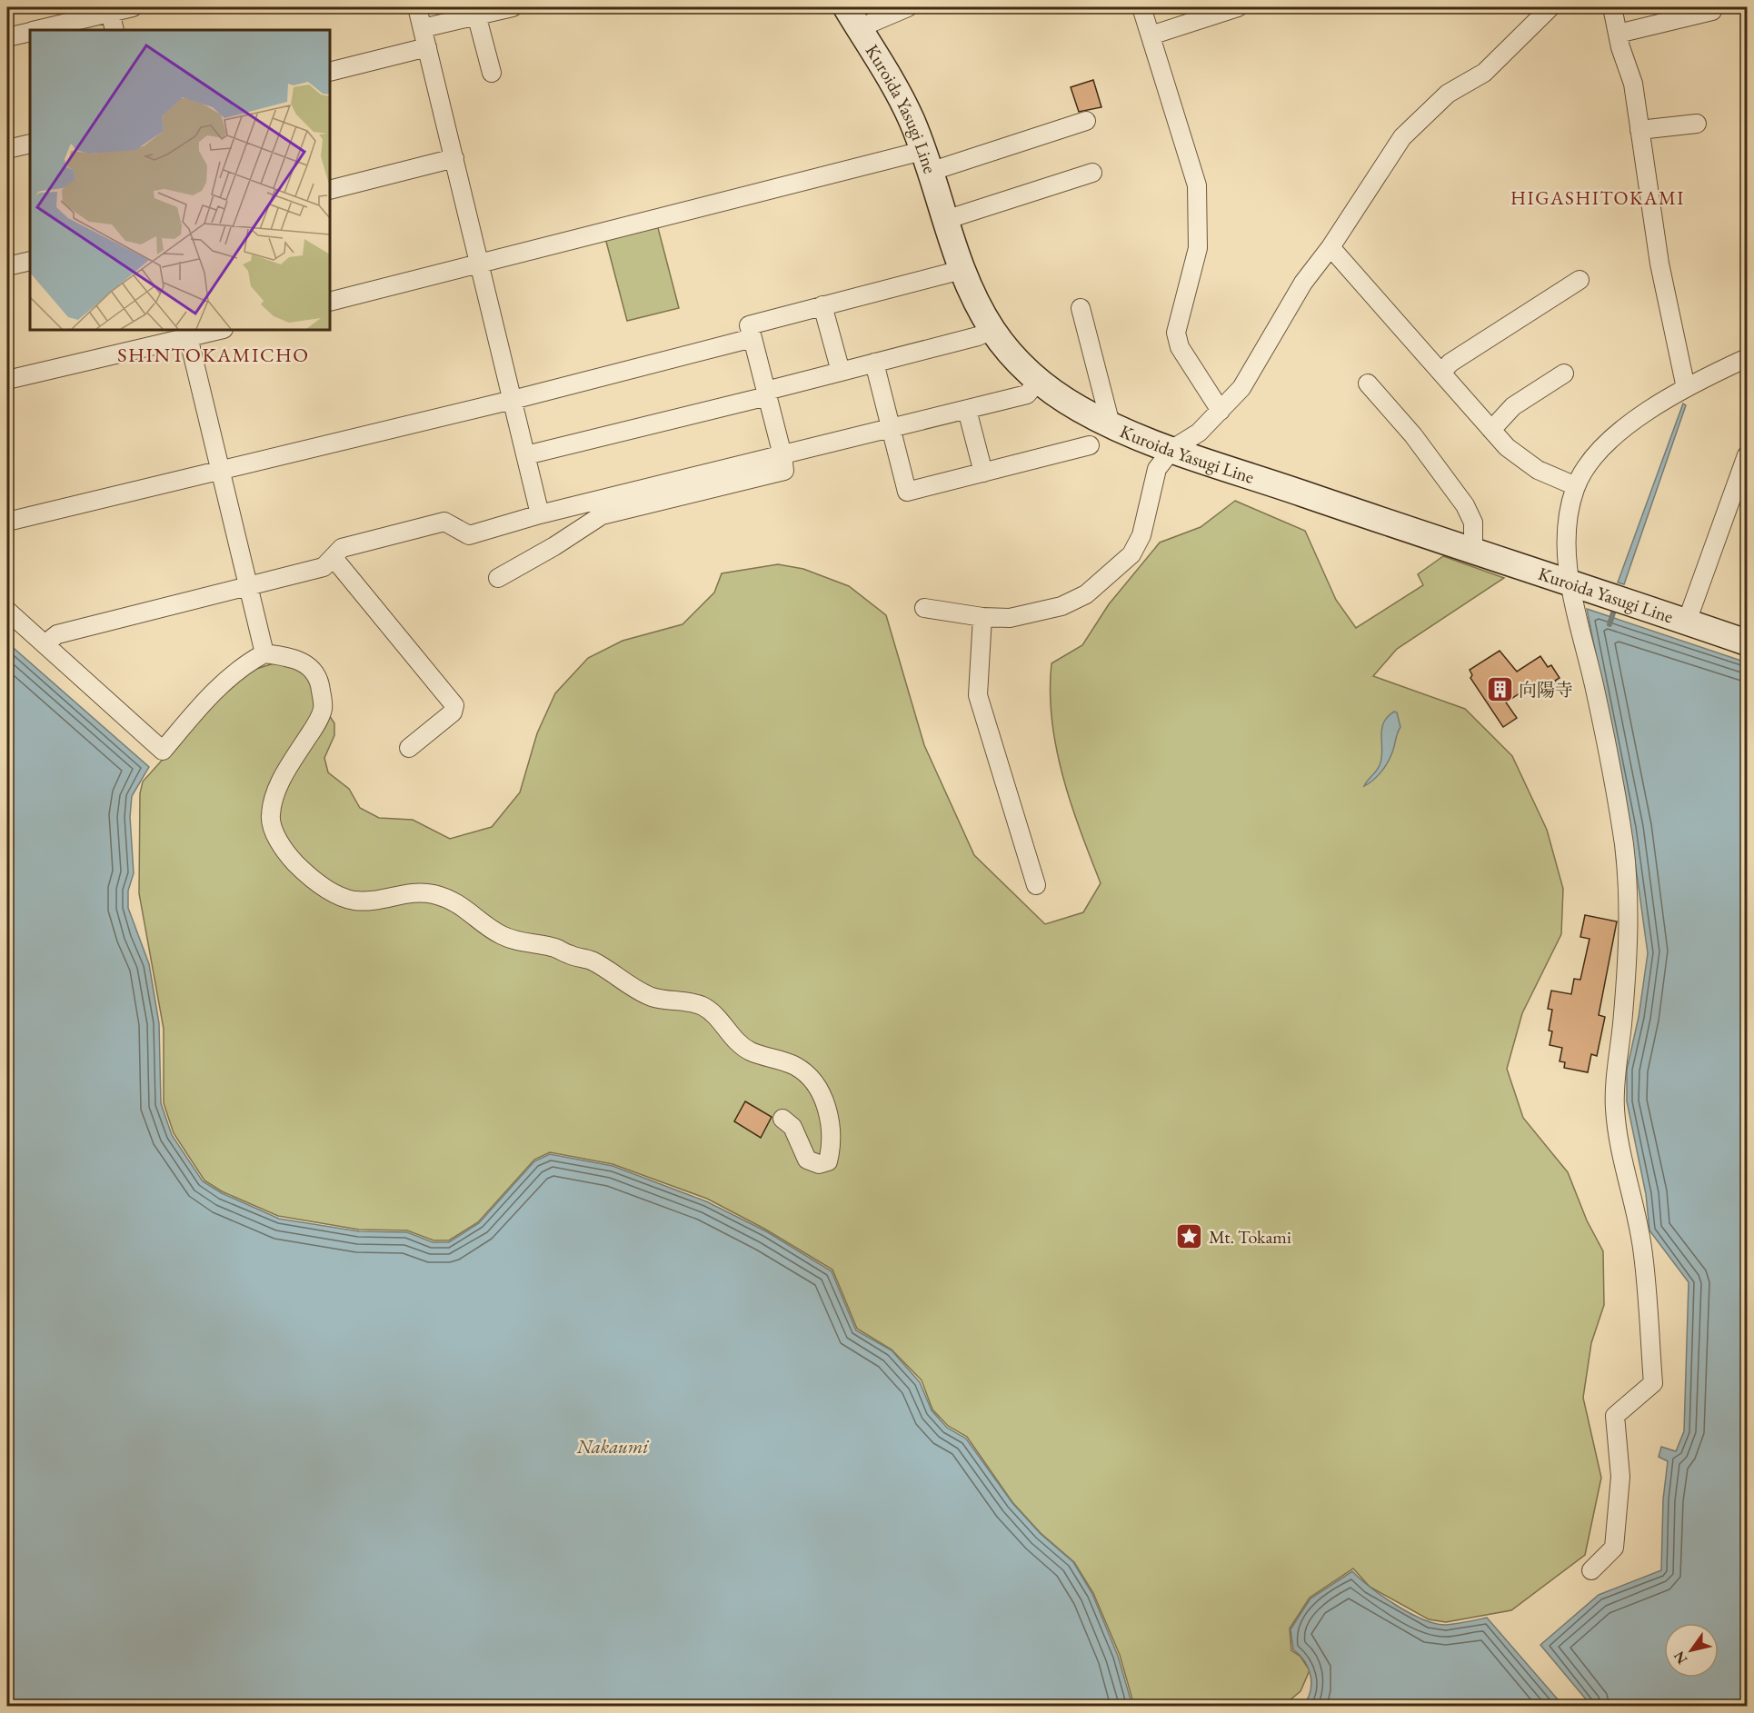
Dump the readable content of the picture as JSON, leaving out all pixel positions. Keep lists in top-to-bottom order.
{
  "streets": {
    "main road": ["Kuroida Yasugi Line"]
  },
  "districts": ["HIGASHITOKAMI", "SHINTOKAMICHO"],
  "water": ["Nakaumi"],
  "places": {
    "building": ["向陽寺"],
    "place": ["Mt. Tokami"]
  },
  "north": "bottom left"
}
